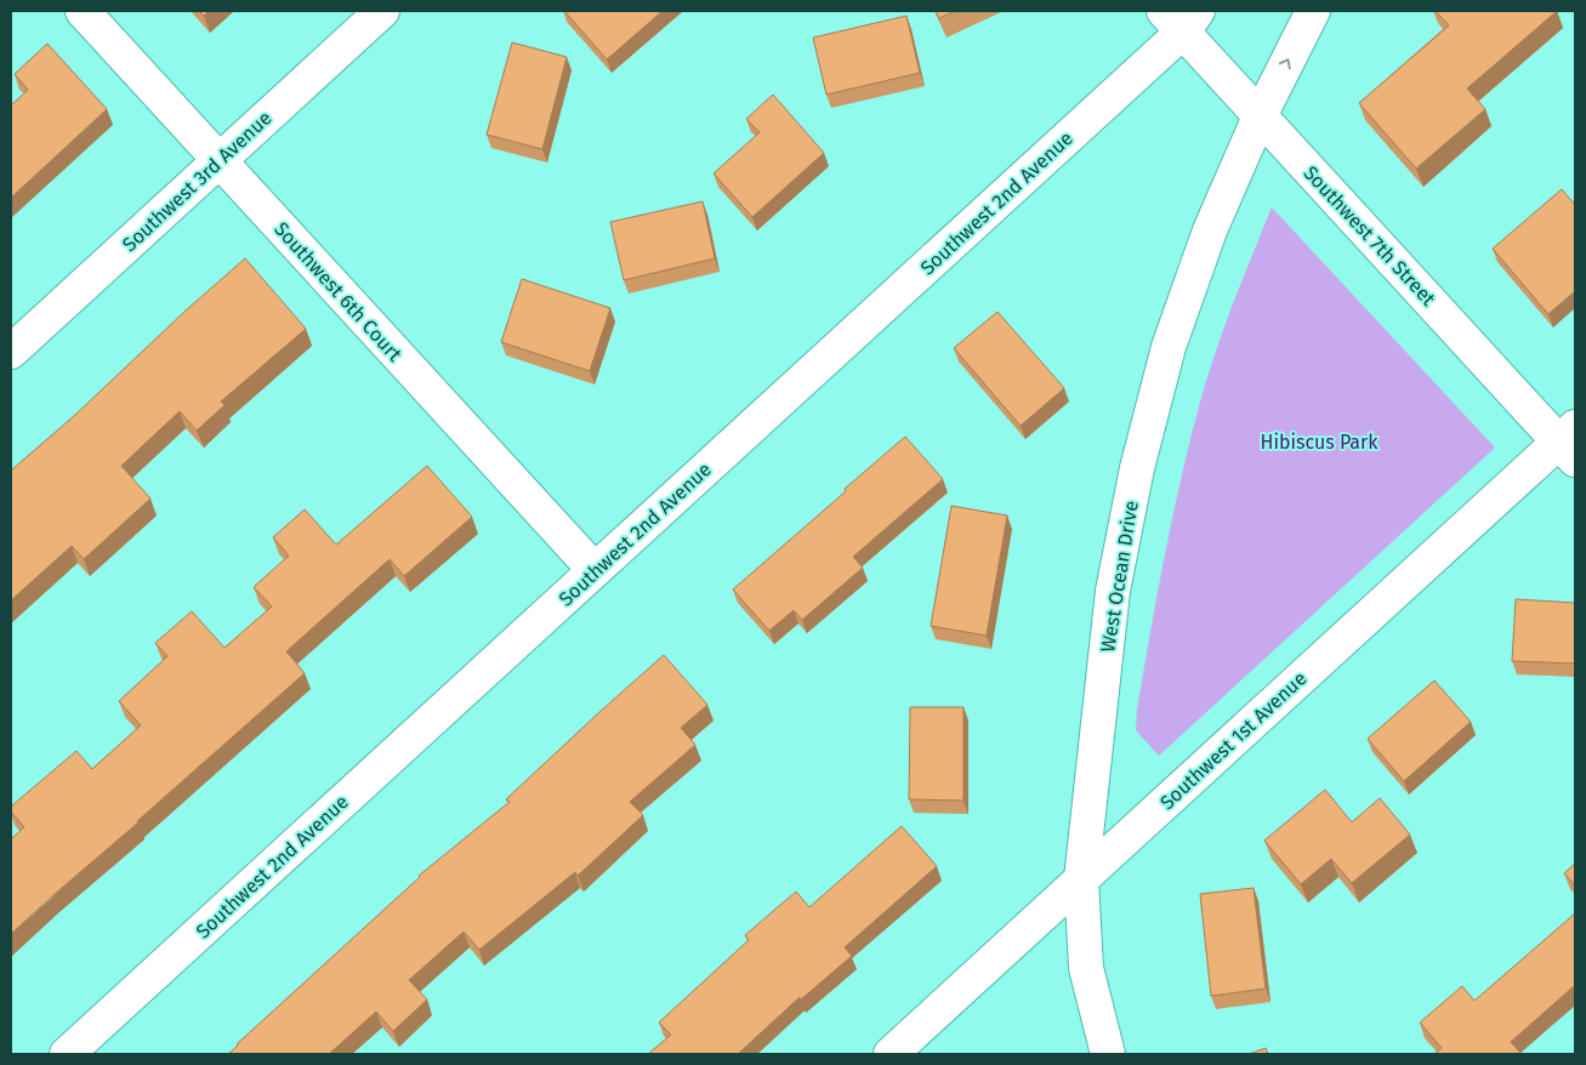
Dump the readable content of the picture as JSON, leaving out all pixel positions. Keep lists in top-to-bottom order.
{
  "streets": {
    "street": [
      "Southwest 3rd Avenue",
      "Southwest 2nd Avenue",
      "Southwest 7th Street",
      "Southwest 6th Court",
      "West Ocean Drive",
      "Southwest 1st Avenue"
    ]
  },
  "crossings": [
    ["Southwest 3rd Avenue", "Southwest 6th Court"],
    ["Southwest 2nd Avenue", "Southwest 7th Street"],
    ["Southwest 2nd Avenue", "Southwest 6th Court"],
    ["Southwest 7th Street", "West Ocean Drive"],
    ["Southwest 7th Street", "Southwest 1st Avenue"],
    ["West Ocean Drive", "Southwest 1st Avenue"]
  ],
  "parks": ["Hibiscus Park"]
}
